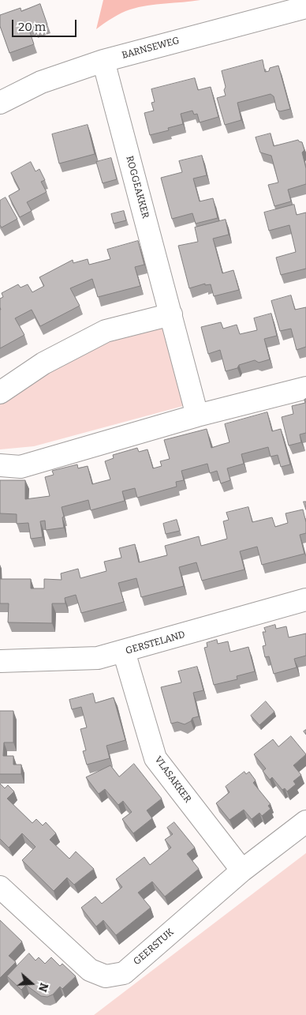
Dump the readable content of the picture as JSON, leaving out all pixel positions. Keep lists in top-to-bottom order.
{
  "streets": {
    "street": [
      "BARNSEWEG",
      "ROGGEAKKER",
      "GERSTELAND",
      "VLASAKKER",
      "GEERSTUK"
    ]
  },
  "crossings": [
    ["BARNSEWEG", "ROGGEAKKER"],
    ["GERSTELAND", "VLASAKKER"],
    ["VLASAKKER", "GEERSTUK"]
  ],
  "scale_bar": "20 m",
  "north": "right"
}
